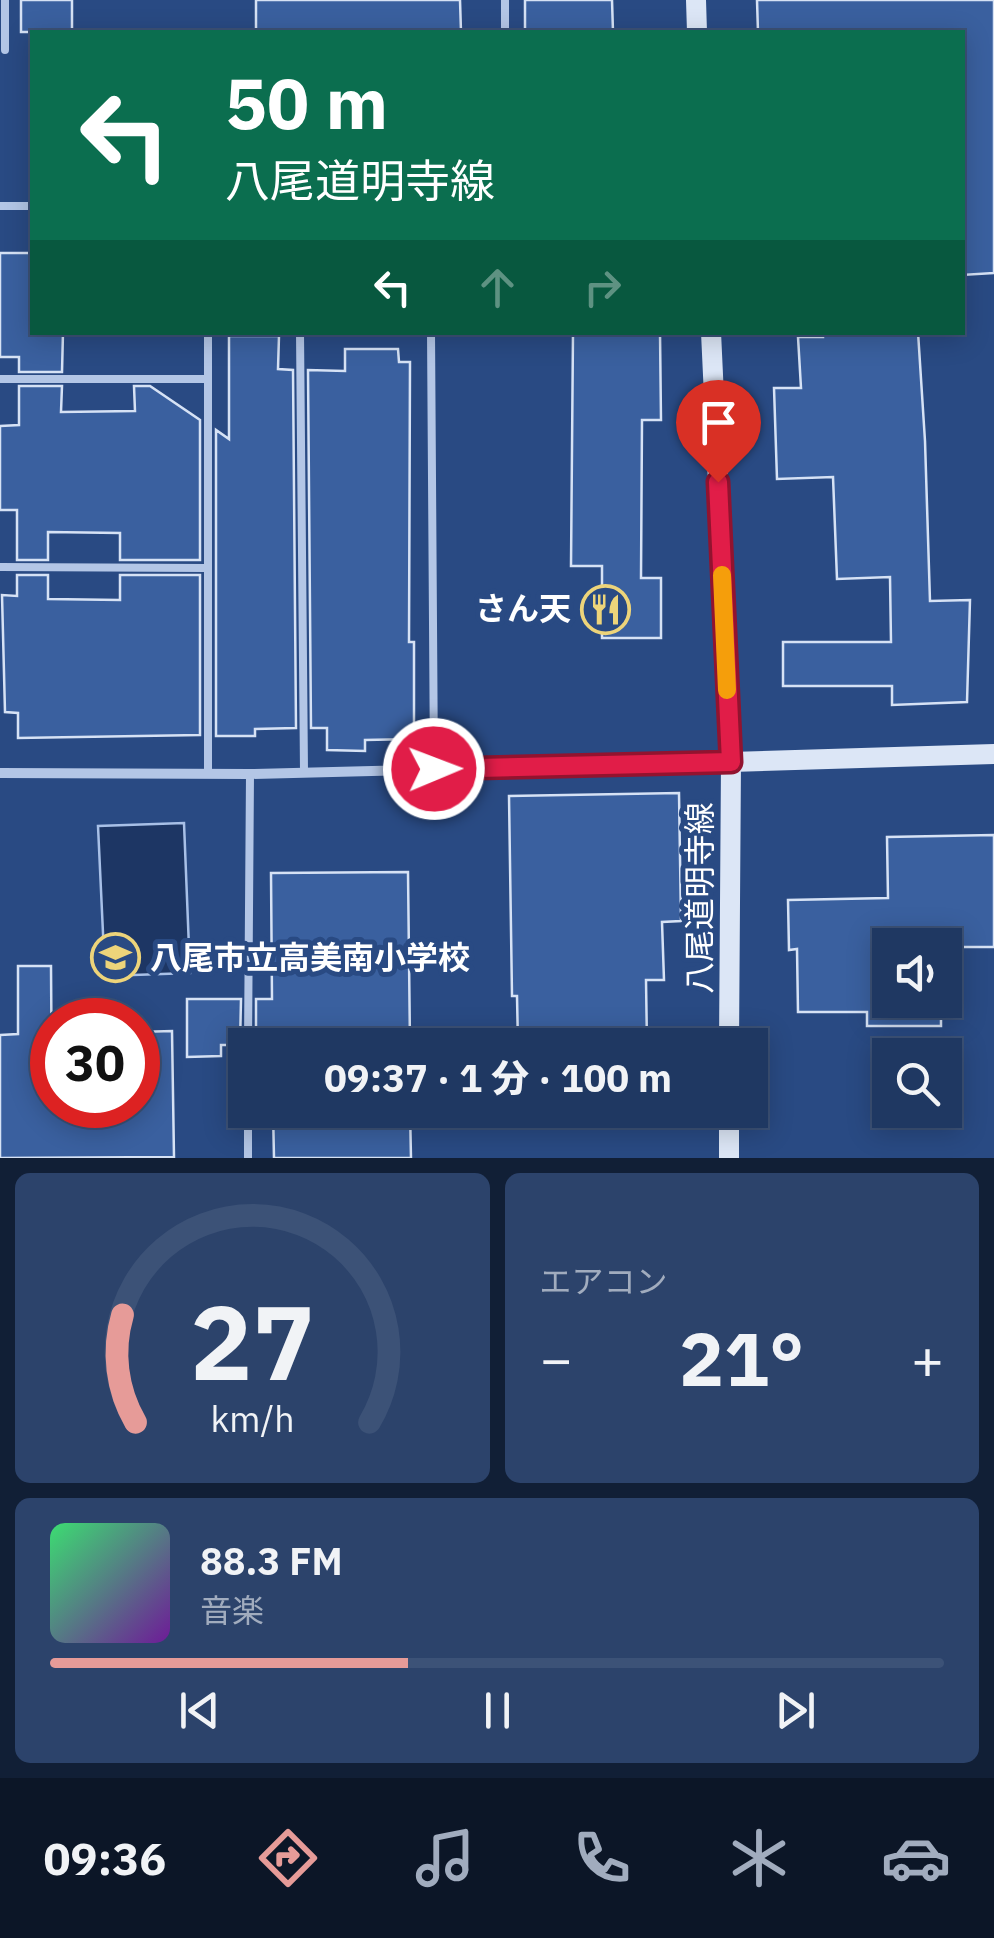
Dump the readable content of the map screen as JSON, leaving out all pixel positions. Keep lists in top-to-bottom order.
{
  "streets": {
    "main road": ["八尾道明寺線"]
  },
  "places": {
    "restaurant": ["さん天"],
    "school or university": ["八尾市立高美南小学校"]
  },
  "page": {
    "turn": ["50 m", "八尾道明寺線"],
    "limit": "30",
    "trip": "09:37 · 1 分 · 100 m",
    "tile": "エアコン",
    "heat": ["−", "21°", "+"],
    "song": ["88.3 FM", "音楽"],
    "tabs": "09:36",
    "gauge": ["27", "km/h"]
  }
}
